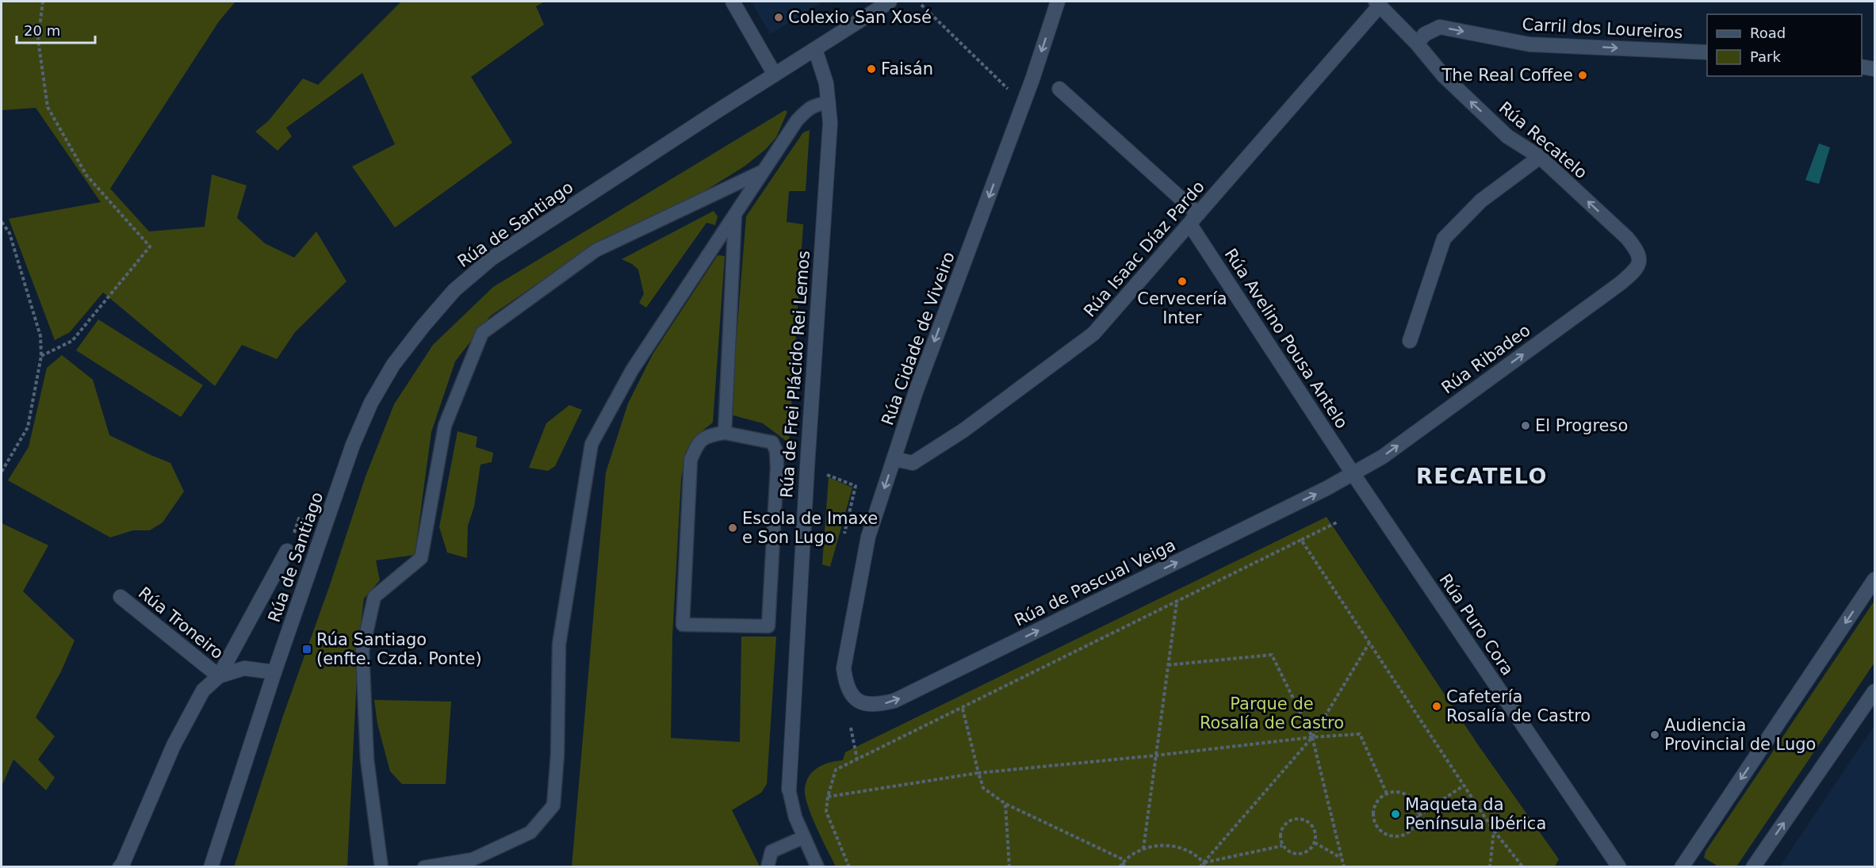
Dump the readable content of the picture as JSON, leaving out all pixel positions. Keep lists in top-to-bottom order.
{
  "streets": {
    "street": [
      "Carril dos Loureiros",
      "Rúa Recatelo",
      "Rúa de Santiago",
      "Rúa Isaac Díaz Pardo",
      "Rúa Cidade de Viveiro",
      "Rúa Avelino Pousa Antelo",
      "Rúa Ribadeo",
      "Rúa de Frei Plácido Rei Lemos",
      "Rúa de Pascual Veiga",
      "Rúa Troneiro",
      "Rúa Puro Cora"
    ]
  },
  "crossings": [
    ["Carril dos Loureiros", "Rúa Recatelo"],
    ["Rúa Recatelo", "Rúa Isaac Díaz Pardo"],
    ["Rúa Recatelo", "Rúa Ribadeo"],
    ["Rúa de Santiago", "Rúa de Frei Plácido Rei Lemos"],
    ["Rúa Isaac Díaz Pardo", "Rúa Cidade de Viveiro"],
    ["Rúa Isaac Díaz Pardo", "Rúa Avelino Pousa Antelo"],
    ["Rúa Cidade de Viveiro", "Rúa de Pascual Veiga"],
    ["Rúa Avelino Pousa Antelo", "Rúa Ribadeo"],
    ["Rúa Avelino Pousa Antelo", "Rúa de Pascual Veiga"],
    ["Rúa Avelino Pousa Antelo", "Rúa Puro Cora"],
    ["Rúa Ribadeo", "Rúa de Pascual Veiga"],
    ["Rúa Ribadeo", "Rúa Puro Cora"],
    ["Rúa de Pascual Veiga", "Rúa Puro Cora"]
  ],
  "one_way": [
    "Carril dos Loureiros",
    "Rúa Recatelo",
    "Rúa Cidade de Viveiro",
    "Rúa Ribadeo",
    "Rúa de Pascual Veiga"
  ],
  "districts": ["RECATELO"],
  "parks": ["Parque de Rosalía de Castro"],
  "places": {
    "other": [
      "Colexio San Xosé",
      "Faisán",
      "The Real Coffee",
      "Cervecería Inter",
      "El Progreso",
      "Escola de Imaxe e Son Lugo",
      "Cafetería Rosalía de Castro",
      "Audiencia Provincial de Lugo",
      "Maqueta da Península Ibérica"
    ],
    "transit": ["Rúa Santiago (enfte. Czda. Ponte)"]
  },
  "legend": ["Road", "Park"],
  "scale_bar": "20 m"
}
